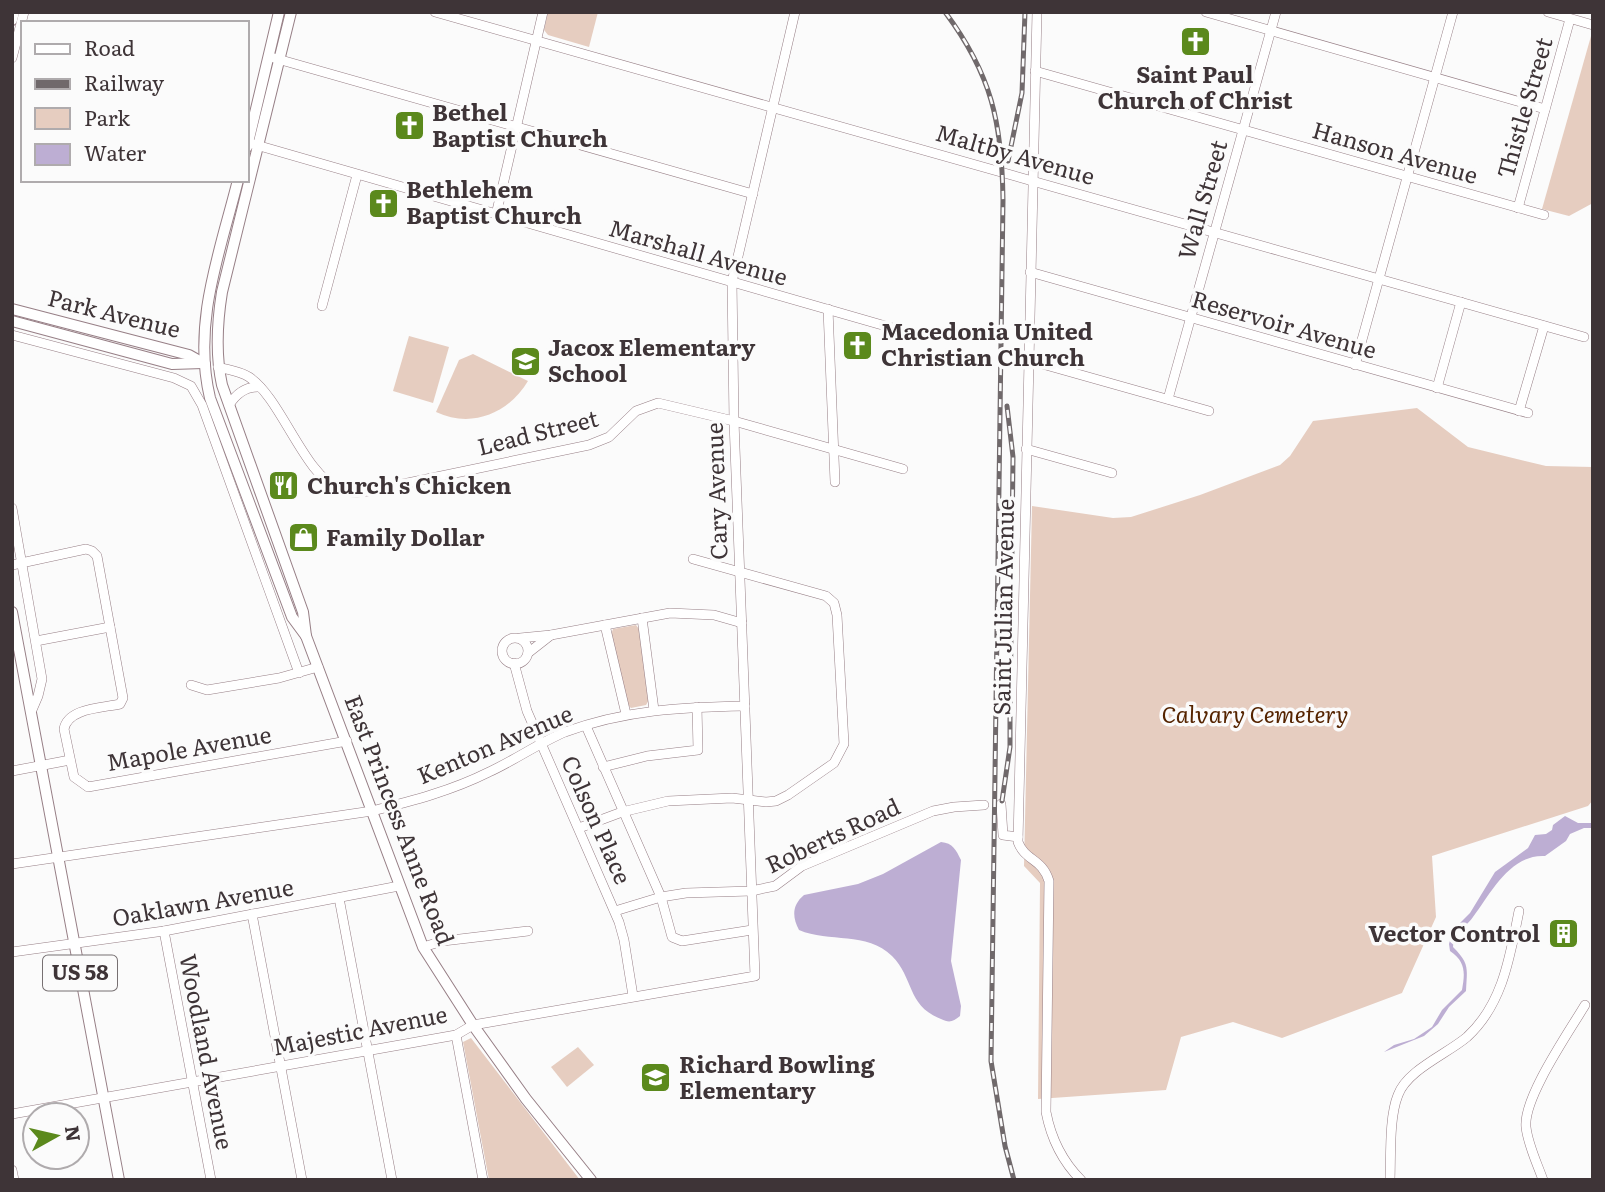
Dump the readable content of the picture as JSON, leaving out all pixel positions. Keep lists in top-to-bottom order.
{
  "streets": {
    "main road": ["Park Avenue", "East Princess Anne Road", "US 58"],
    "street": [
      "Thistle Street",
      "Hanson Avenue",
      "Maltby Avenue",
      "Wall Street",
      "Marshall Avenue",
      "Reservoir Avenue",
      "Lead Street",
      "Cary Avenue",
      "Saint Julian Avenue",
      "Kenton Avenue",
      "Mapole Avenue",
      "Colson Place",
      "Roberts Road",
      "Oaklawn Avenue",
      "Majestic Avenue",
      "Woodland Avenue"
    ]
  },
  "crossings": [
    ["Thistle Street", "Hanson Avenue"],
    ["Hanson Avenue", "Wall Street"],
    ["Hanson Avenue", "Saint Julian Avenue"],
    ["Maltby Avenue", "Wall Street"],
    ["Maltby Avenue", "Reservoir Avenue"],
    ["Maltby Avenue", "Cary Avenue"],
    ["Maltby Avenue", "Saint Julian Avenue"],
    ["Wall Street", "Reservoir Avenue"],
    ["Marshall Avenue", "Cary Avenue"],
    ["Marshall Avenue", "East Princess Anne Road"],
    ["Park Avenue", "Lead Street"],
    ["Park Avenue", "East Princess Anne Road"],
    ["Reservoir Avenue", "Saint Julian Avenue"],
    ["Lead Street", "Cary Avenue"],
    ["Lead Street", "East Princess Anne Road"],
    ["Cary Avenue", "Kenton Avenue"],
    ["Cary Avenue", "Roberts Road"],
    ["Cary Avenue", "Majestic Avenue"],
    ["Kenton Avenue", "East Princess Anne Road"],
    ["Kenton Avenue", "Colson Place"],
    ["Kenton Avenue", "US 58"],
    ["Mapole Avenue", "East Princess Anne Road"],
    ["East Princess Anne Road", "Oaklawn Avenue"],
    ["East Princess Anne Road", "Majestic Avenue"],
    ["Colson Place", "Roberts Road"],
    ["Colson Place", "Majestic Avenue"],
    ["Oaklawn Avenue", "US 58"],
    ["Oaklawn Avenue", "Woodland Avenue"],
    ["US 58", "Majestic Avenue"],
    ["Majestic Avenue", "Woodland Avenue"]
  ],
  "parks": ["Calvary Cemetery"],
  "places": {
    "church": [
      "Saint Paul Church of Christ",
      "Bethel Baptist Church",
      "Bethlehem Baptist Church",
      "Macedonia United Christian Church"
    ],
    "school or university": ["Jacox Elementary School", "Richard Bowling Elementary"],
    "restaurant": ["Church's Chicken"],
    "shop": ["Family Dollar"],
    "building": ["Vector Control"]
  },
  "legend": [
    "Road",
    "Railway",
    "Park",
    "Water"
  ],
  "north": "right"
}
